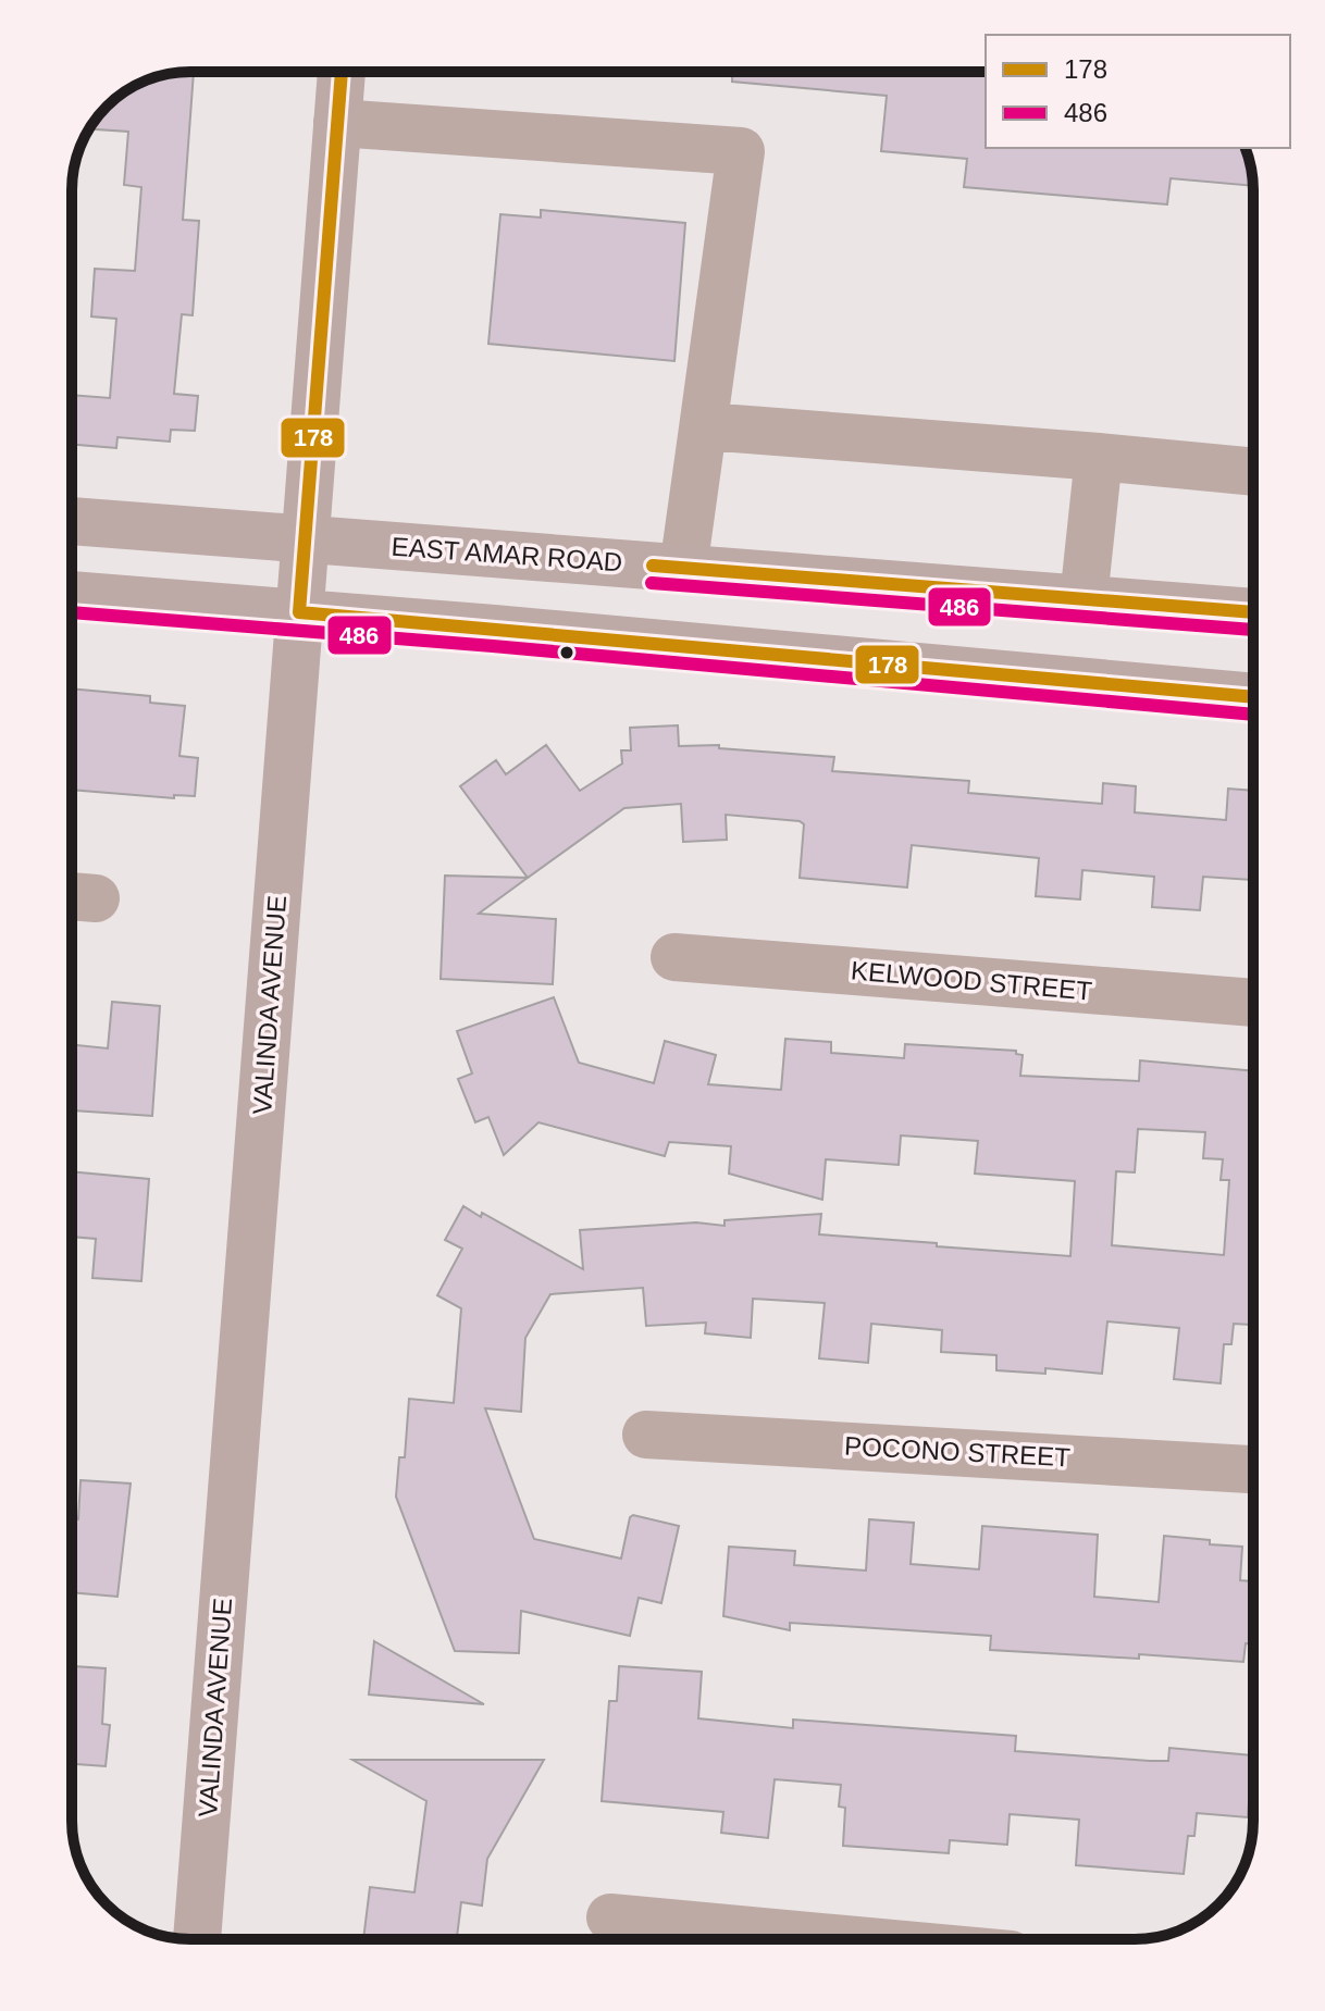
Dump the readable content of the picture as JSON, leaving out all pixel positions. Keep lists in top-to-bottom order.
{
  "streets": {
    "main road": ["EAST AMAR ROAD", "VALINDA AVENUE"],
    "street": ["KELWOOD STREET", "POCONO STREET"]
  },
  "crossings": [
    ["EAST AMAR ROAD", "VALINDA AVENUE"]
  ],
  "lines": ["transit line 178", "transit line 486"],
  "legend": ["178", "486"]
}
